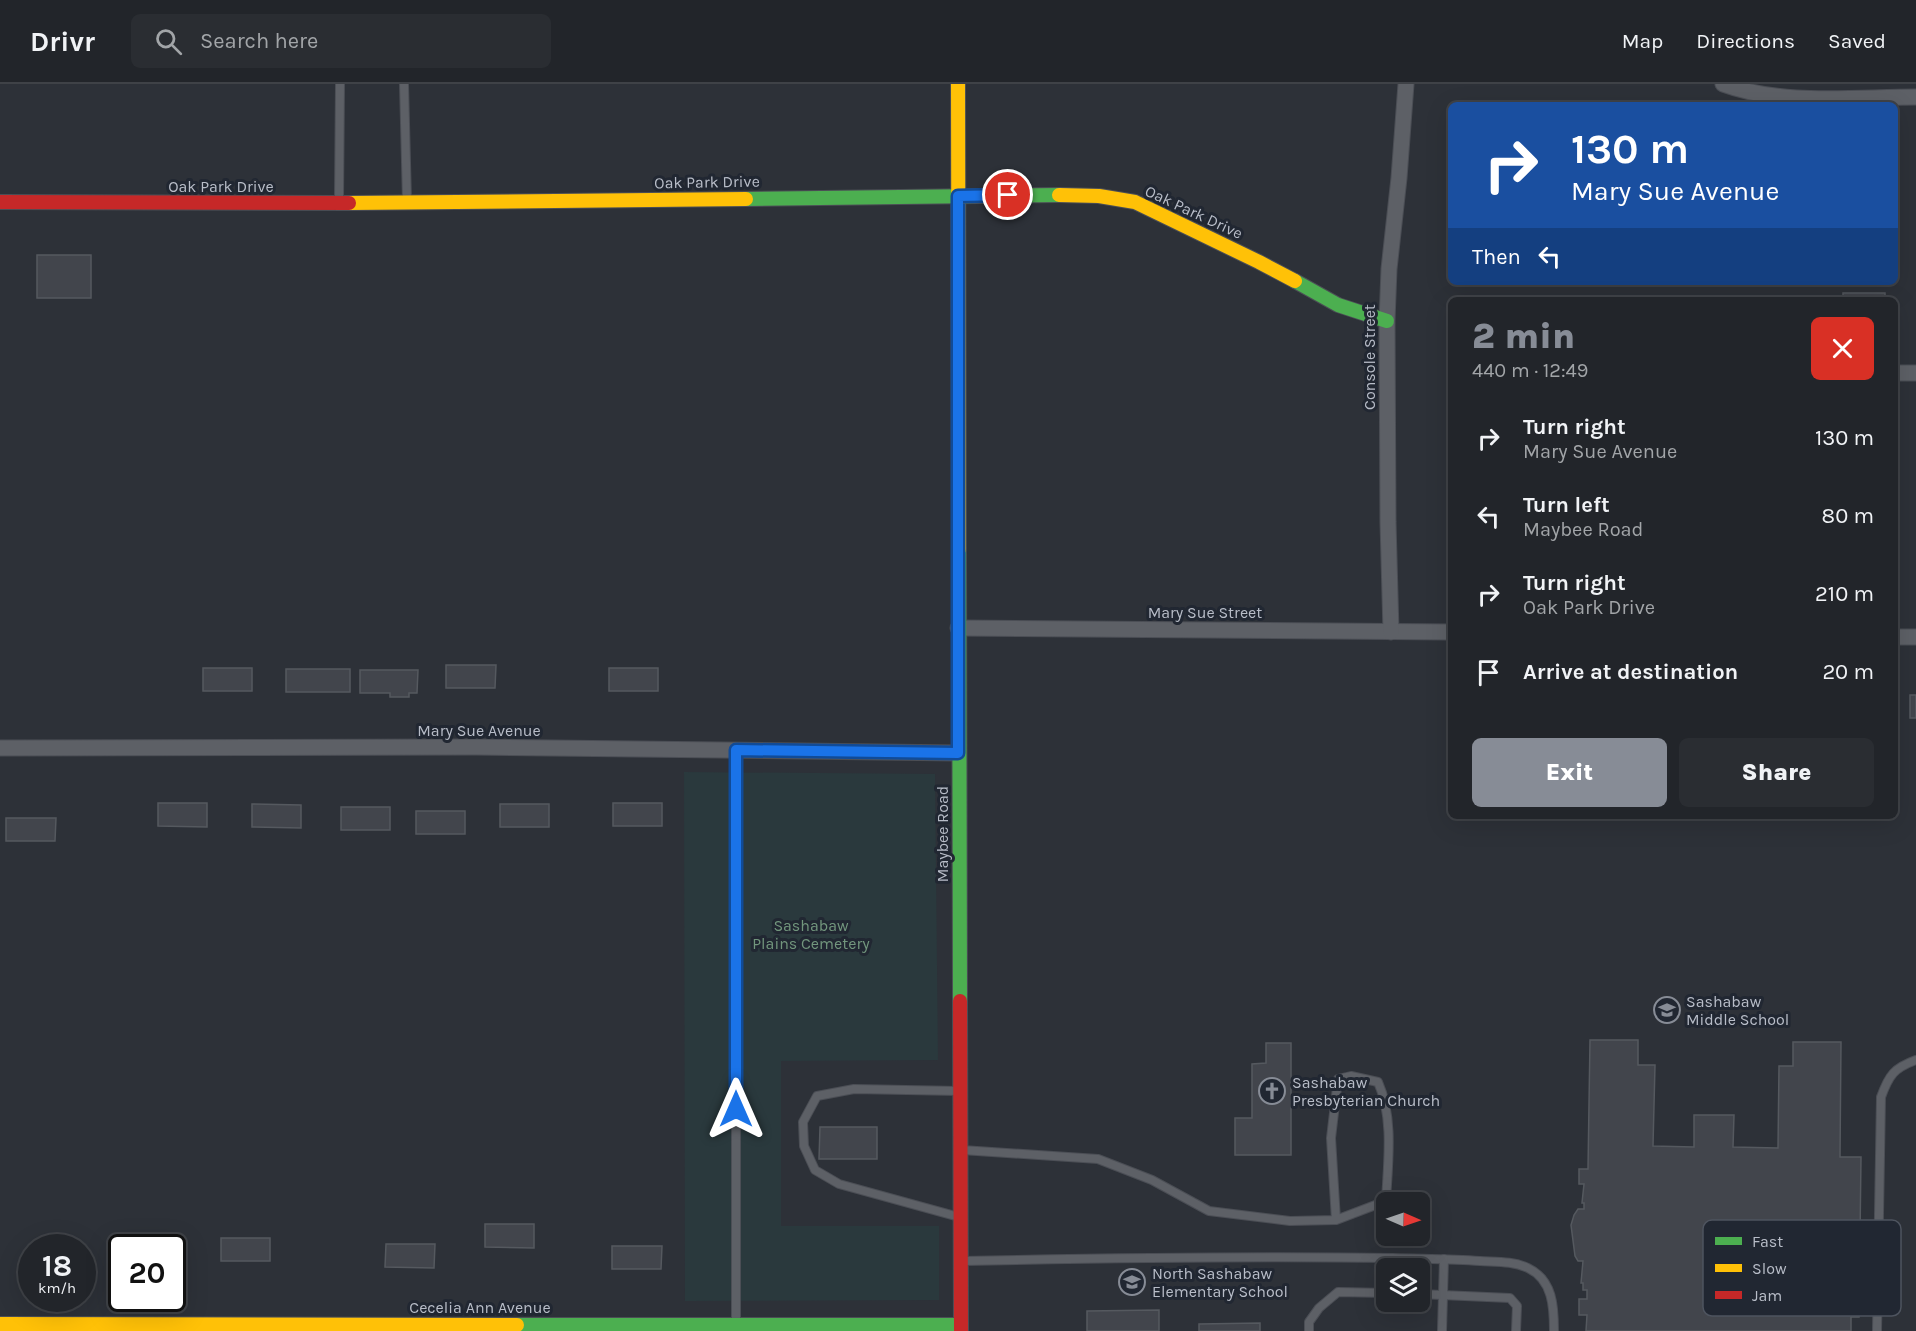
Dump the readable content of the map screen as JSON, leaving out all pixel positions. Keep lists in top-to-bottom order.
{
  "streets": {
    "street": [
      "Oak Park Drive",
      "Console Street",
      "Mary Sue Street",
      "Mary Sue Avenue",
      "Maybee Road",
      "Cecelia Ann Avenue"
    ]
  },
  "crossings": [
    ["Oak Park Drive", "Console Street"],
    ["Oak Park Drive", "Maybee Road"],
    ["Console Street", "Mary Sue Street"],
    ["Mary Sue Street", "Maybee Road"],
    ["Mary Sue Avenue", "Maybee Road"],
    ["Maybee Road", "Cecelia Ann Avenue"]
  ],
  "parks": ["Sashabaw Plains Cemetery"],
  "places": {
    "school or university": ["Sashabaw Middle School", "North Sashabaw Elementary School"],
    "church": ["Sashabaw Presbyterian Church"]
  },
  "legend": ["Fast", "Slow", "Jam"],
  "north": "right",
  "page": {
    "header": "Drivr",
    "search": "Search here",
    "nav": ["Map", "Directions", "Saved"],
    "turn": ["130 m", "Mary Sue Avenue"],
    "then": "Then",
    "heading": ["2 min", "440 m · 12:49"],
    "list": [
      {
        "name": "Turn right",
        "note": "Mary Sue Avenue",
        "value": "130 m"
      },
      {
        "name": "Turn left",
        "note": "Maybee Road",
        "value": "80 m"
      },
      {
        "name": "Turn right",
        "note": "Oak Park Drive",
        "value": "210 m"
      },
      {
        "name": "Arrive at destination",
        "value": "20 m"
      }
    ],
    "buttons": ["Exit", "Share"],
    "speed": "18 km/h",
    "limit": "20"
  }
}
